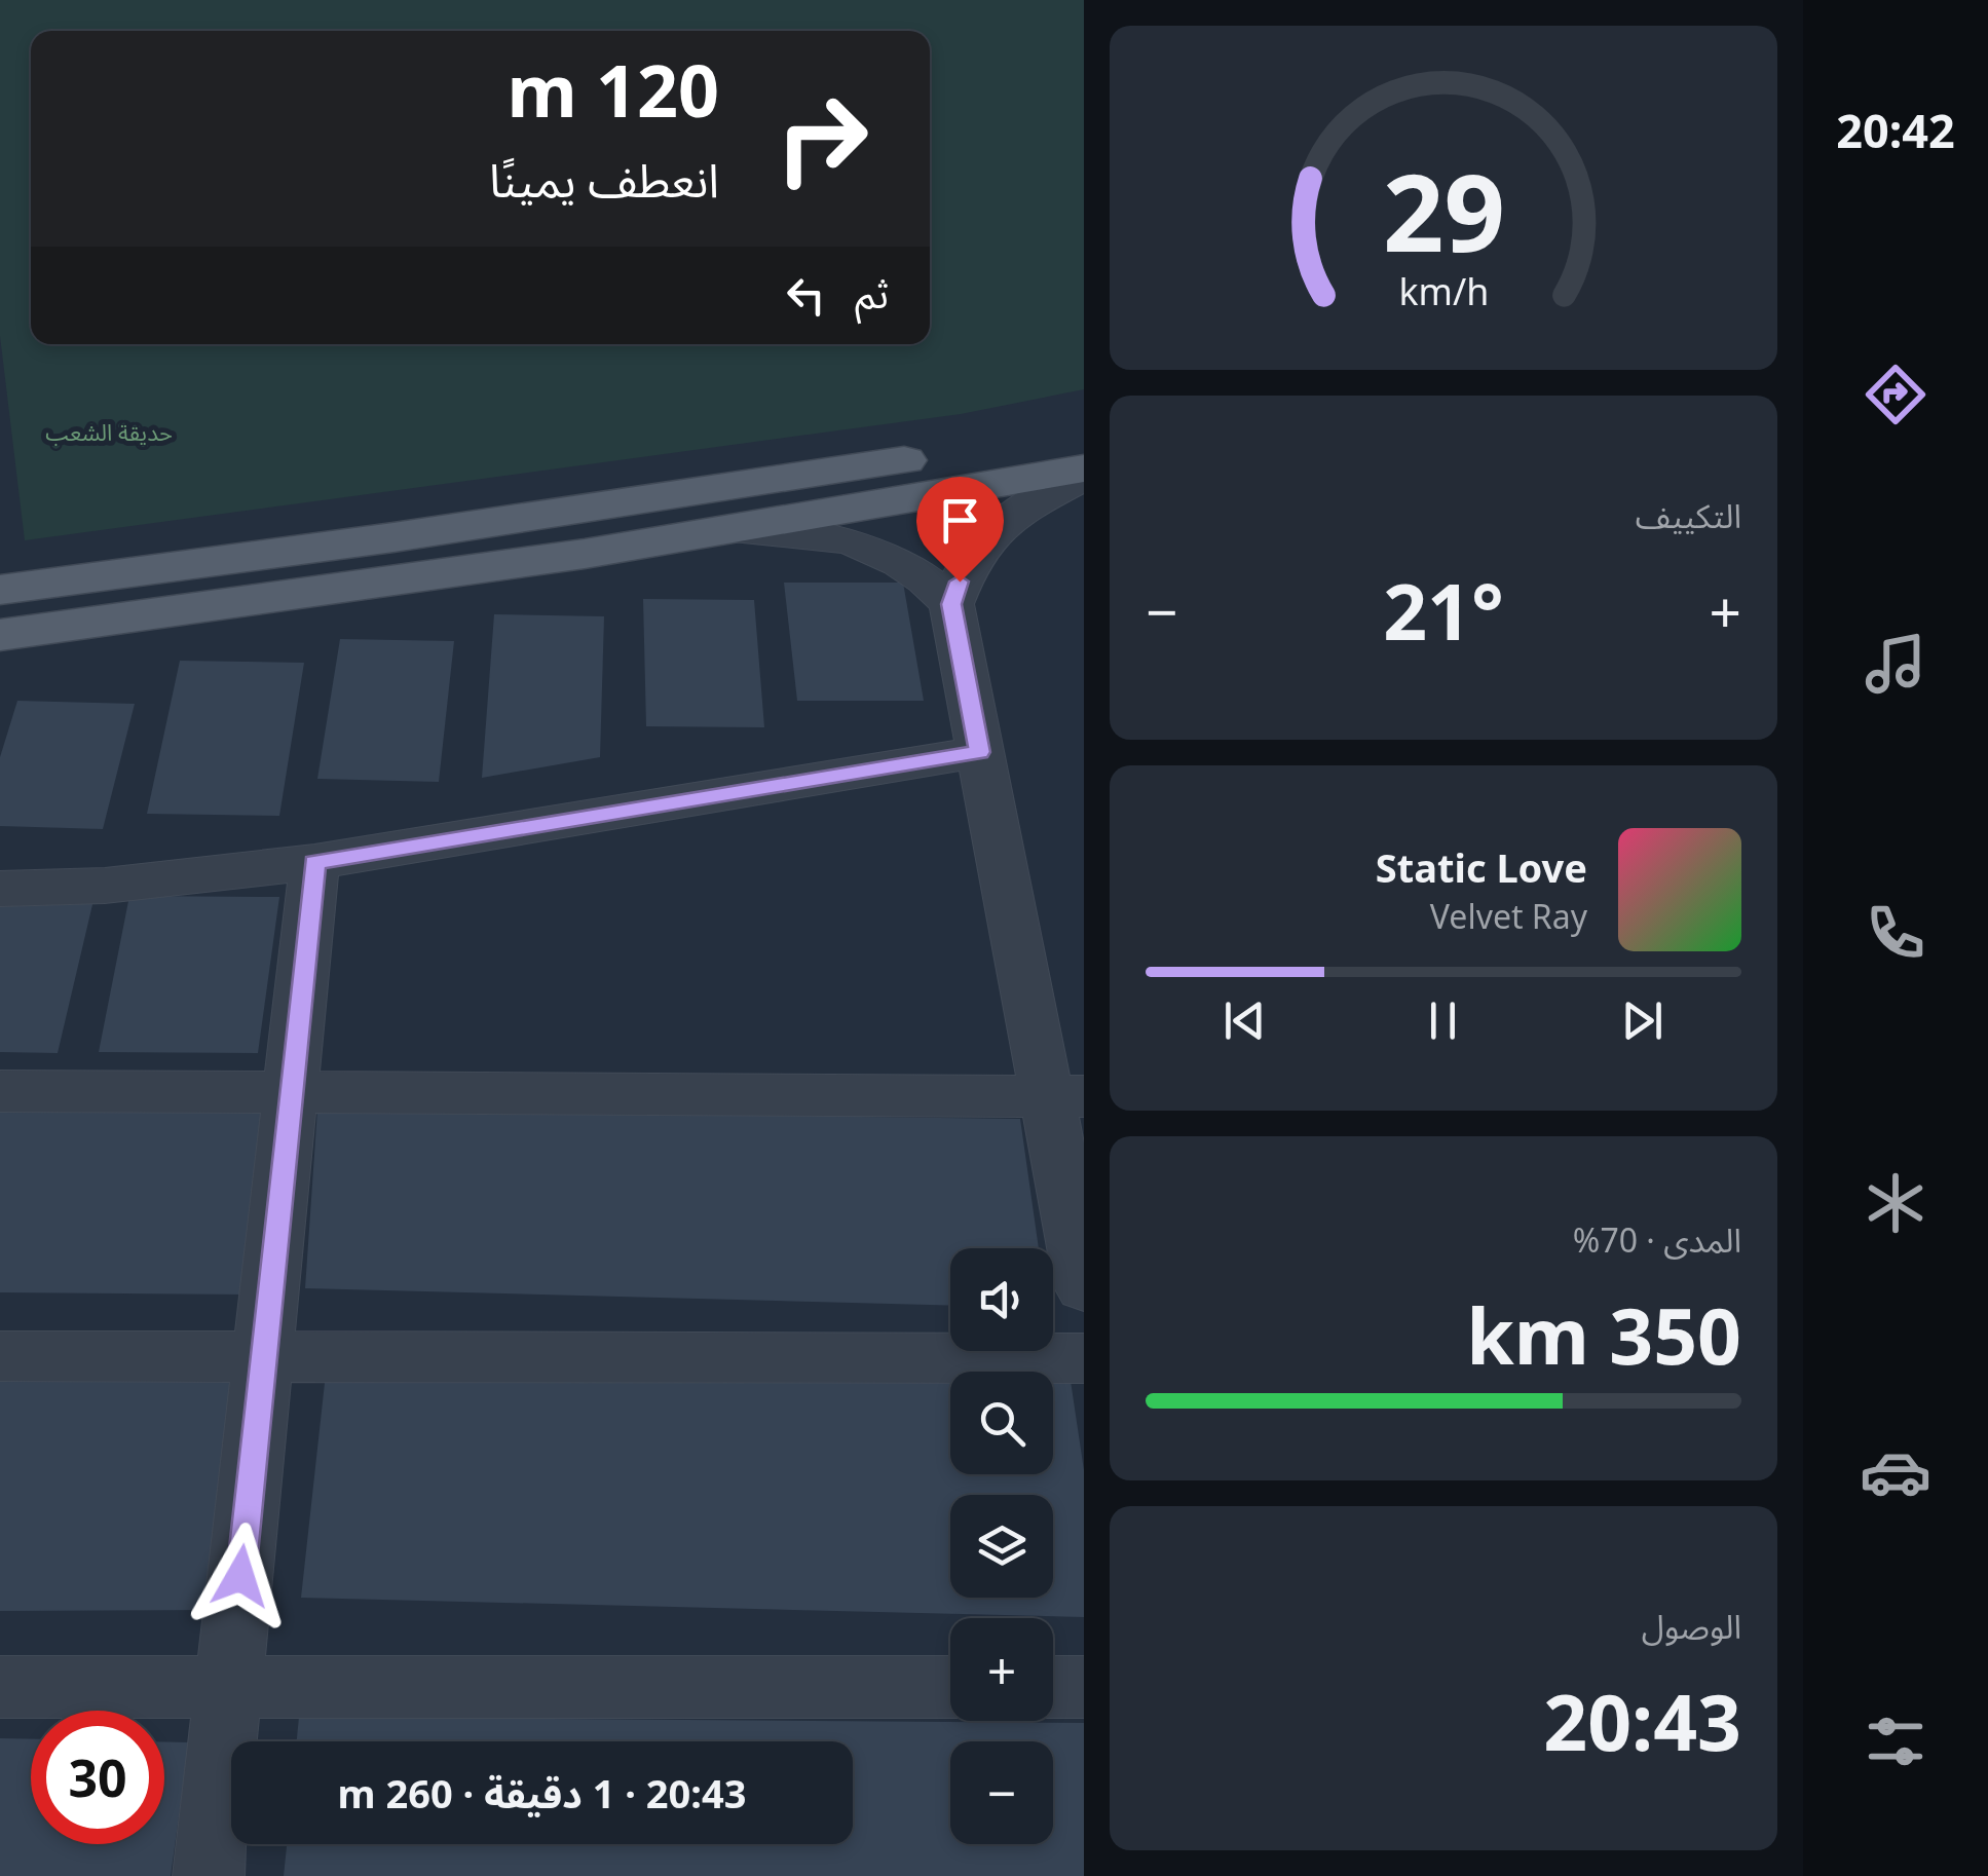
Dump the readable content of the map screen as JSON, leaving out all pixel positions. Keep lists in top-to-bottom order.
{
  "parks": ["حديقة الشعب"],
  "page": {
    "tabs": "20:42",
    "turn": ["120 m", "انعطف يمينًا"],
    "then": "ثم",
    "tile": [
      "التكييف",
      ["المدى · 70%", "350 km"],
      ["الوصول", "20:43"]
    ],
    "heat": ["−", "21°", "+"],
    "song": ["Static Love", "Velvet Ray"],
    "map_buttons": ["+", "−"],
    "limit": "30",
    "trip": "20:43 · 1 دقيقة · 260 m",
    "gauge": ["29", "km/h"]
  }
}
